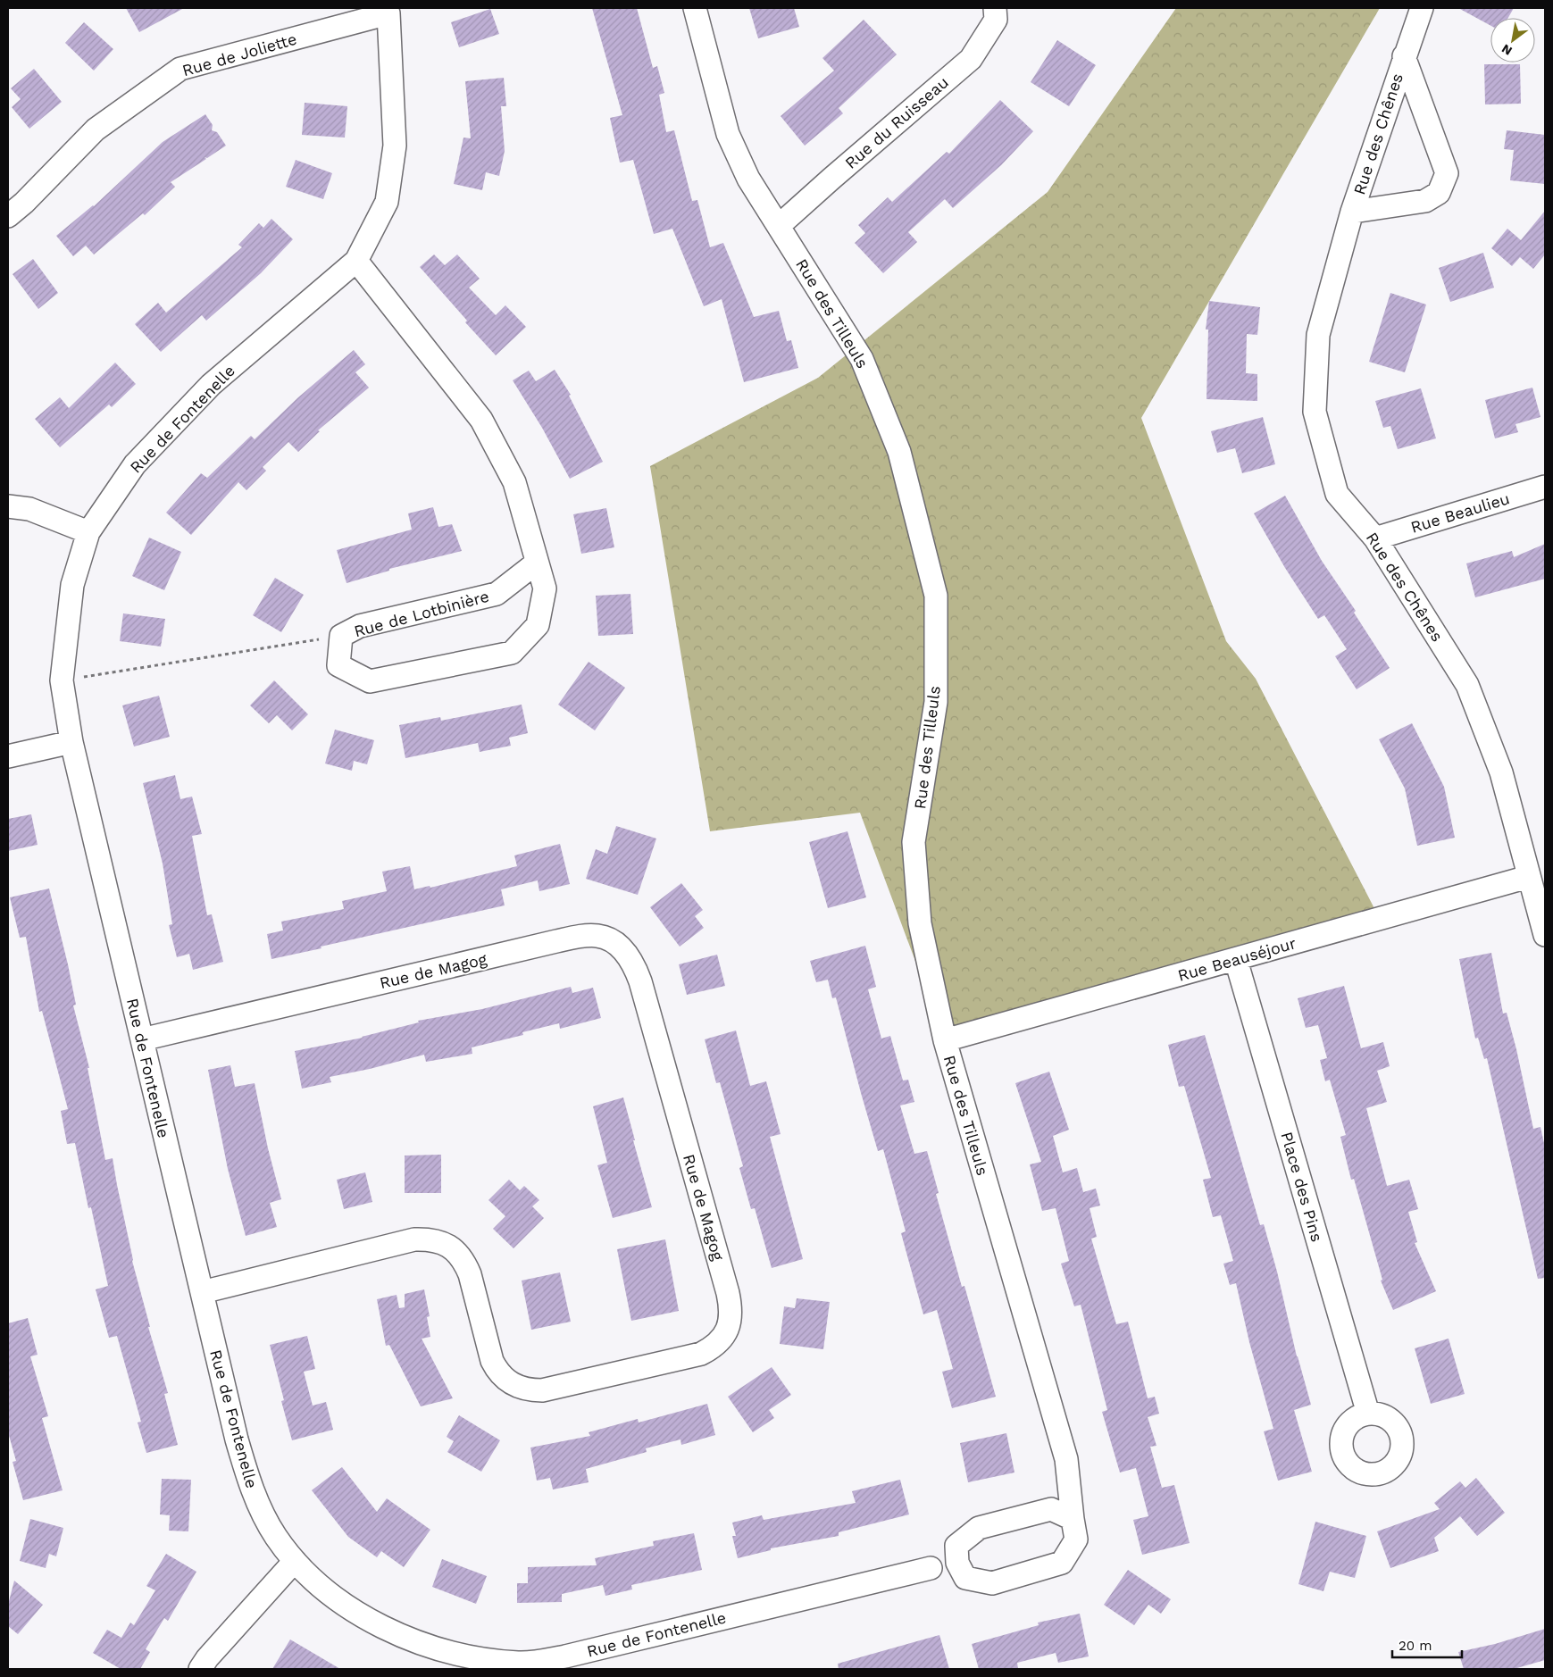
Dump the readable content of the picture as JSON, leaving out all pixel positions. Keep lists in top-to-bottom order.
{
  "streets": {
    "street": [
      "Rue de Joliette",
      "Rue du Ruisseau",
      "Rue des Chênes",
      "Rue des Tilleuls",
      "Rue de Fontenelle",
      "Rue Beaulieu",
      "Rue de Lotbinière",
      "Rue Beauséjour",
      "Rue de Magog",
      "Place des Pins"
    ]
  },
  "crossings": [
    ["Rue de Joliette", "Rue de Fontenelle"],
    ["Rue du Ruisseau", "Rue des Tilleuls"],
    ["Rue des Chênes", "Rue Beaulieu"],
    ["Rue des Chênes", "Rue Beauséjour"],
    ["Rue des Tilleuls", "Rue Beauséjour"],
    ["Rue de Fontenelle", "Rue de Lotbinière"],
    ["Rue de Fontenelle", "Rue de Magog"],
    ["Rue Beauséjour", "Place des Pins"]
  ],
  "scale_bar": "20 m",
  "north": "bottom left"
}
